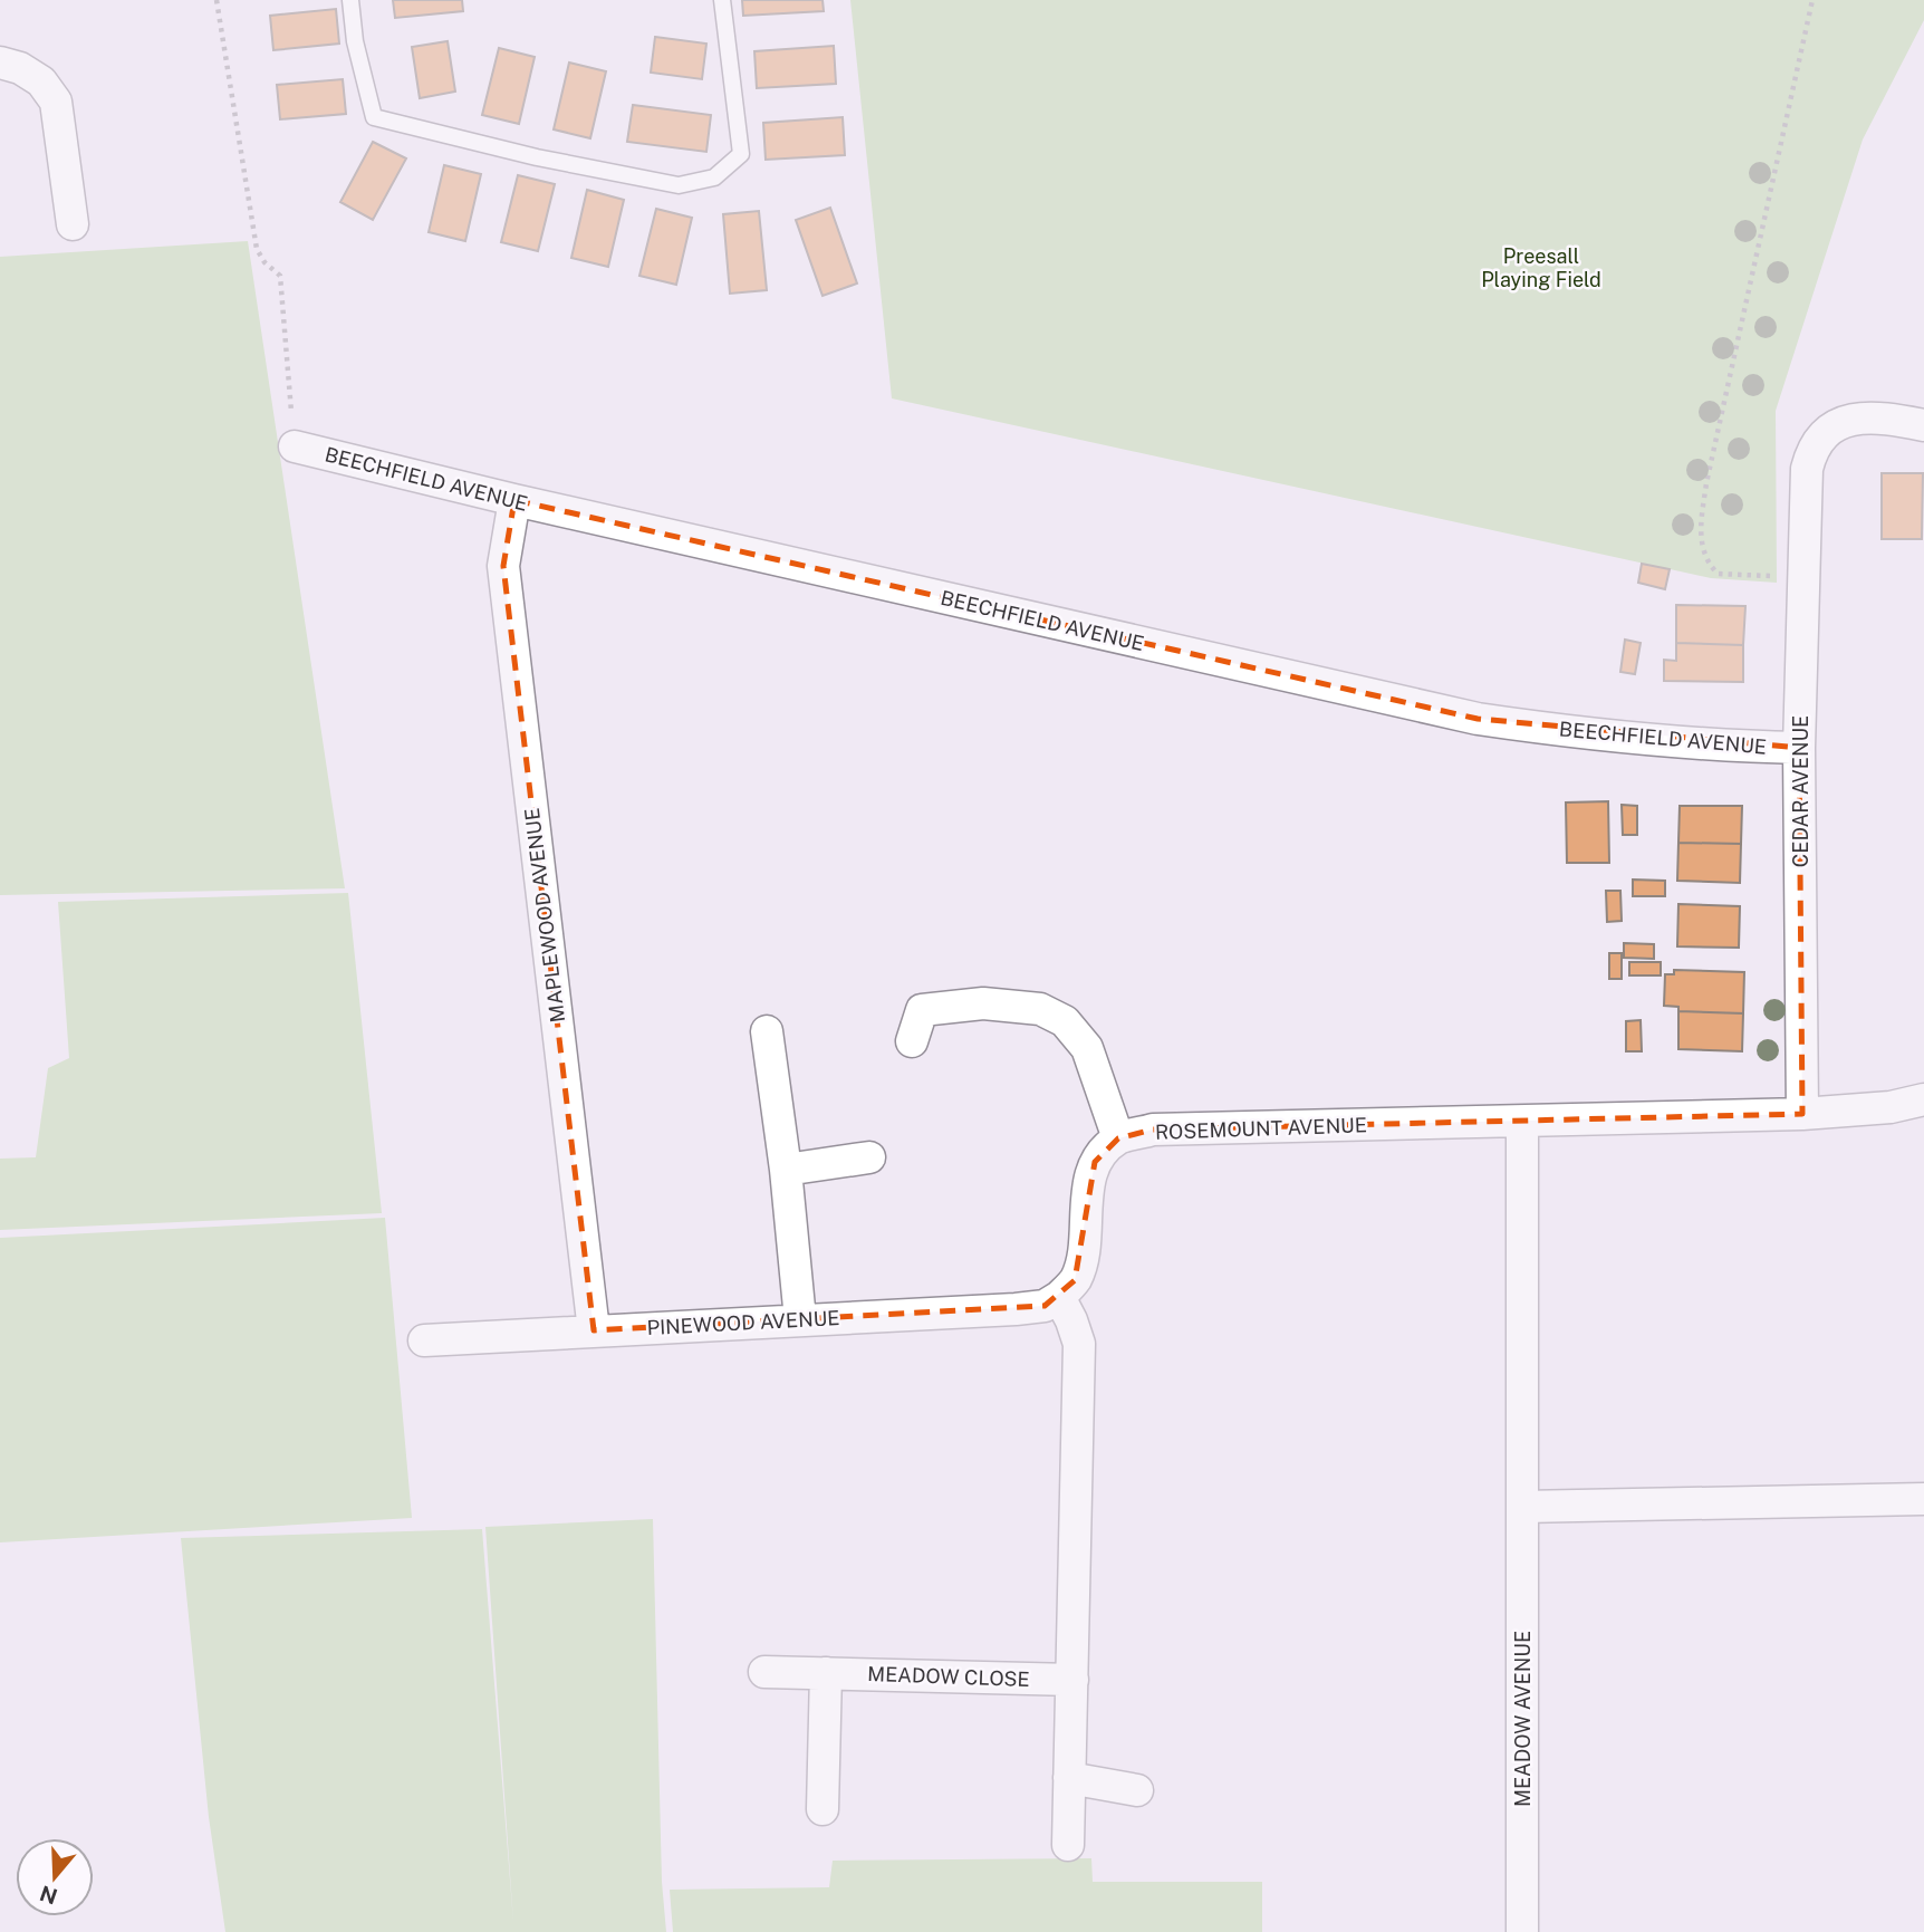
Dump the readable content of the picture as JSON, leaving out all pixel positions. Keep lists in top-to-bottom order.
{
  "streets": {
    "street": [
      "BEECHFIELD AVENUE",
      "CEDAR AVENUE",
      "MAPLEWOOD AVENUE",
      "ROSEMOUNT AVENUE",
      "PINEWOOD AVENUE",
      "MEADOW CLOSE",
      "MEADOW AVENUE"
    ]
  },
  "crossings": [
    ["BEECHFIELD AVENUE", "CEDAR AVENUE"],
    ["BEECHFIELD AVENUE", "MAPLEWOOD AVENUE"],
    ["CEDAR AVENUE", "ROSEMOUNT AVENUE"],
    ["MAPLEWOOD AVENUE", "PINEWOOD AVENUE"],
    ["ROSEMOUNT AVENUE", "MEADOW AVENUE"]
  ],
  "parks": ["Preesall Playing Field"],
  "north": "bottom"
}
